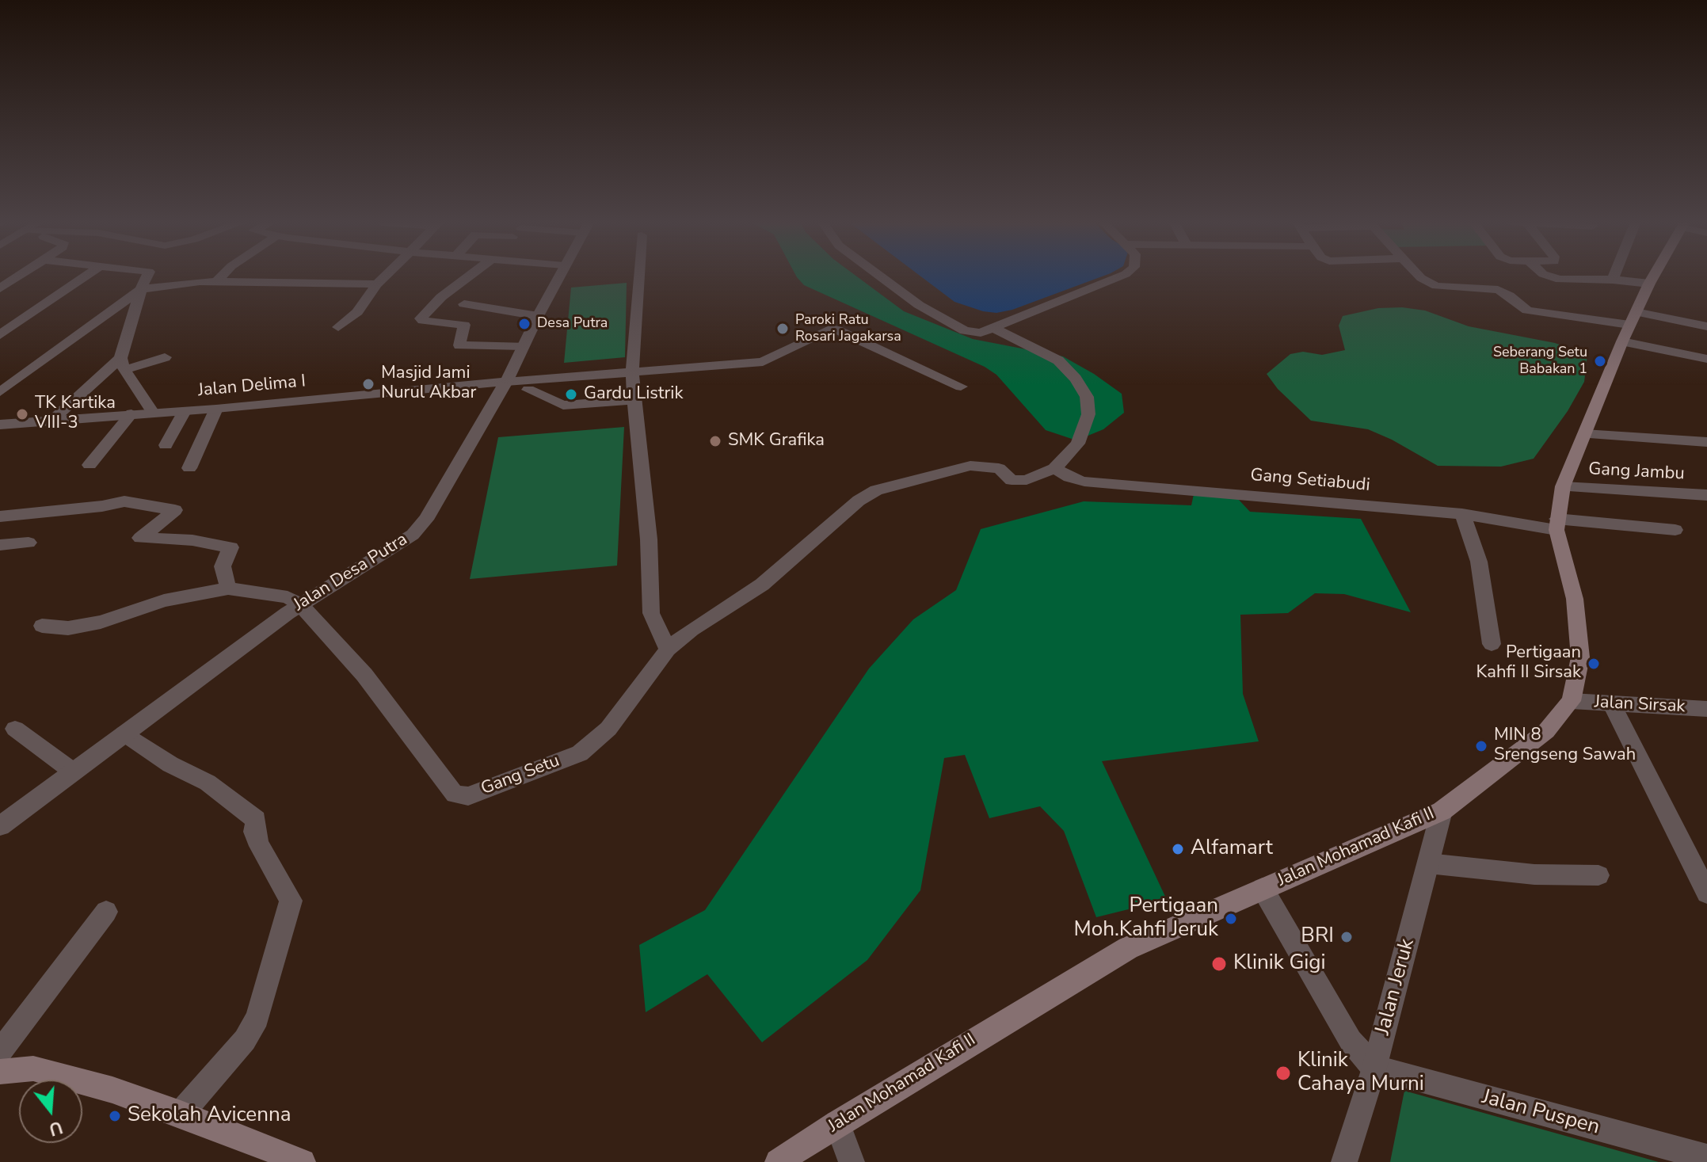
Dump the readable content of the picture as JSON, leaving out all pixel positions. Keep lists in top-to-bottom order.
{
  "streets": {
    "main road": ["Jalan Mohamad Kafi II"],
    "street": [
      "Jalan Delima I",
      "Gang Jambu",
      "Gang Setiabudi",
      "Jalan Desa Putra",
      "Jalan Sirsak",
      "Gang Setu",
      "Jalan Jeruk",
      "Jalan Puspen"
    ]
  },
  "crossings": [
    ["Jalan Delima I", "Jalan Desa Putra"],
    ["Gang Jambu", "Jalan Mohamad Kafi II"],
    ["Gang Setiabudi", "Gang Setu"],
    ["Gang Setiabudi", "Jalan Mohamad Kafi II"],
    ["Jalan Desa Putra", "Gang Setu"],
    ["Jalan Sirsak", "Jalan Mohamad Kafi II"],
    ["Jalan Mohamad Kafi II", "Jalan Jeruk"],
    ["Jalan Jeruk", "Jalan Puspen"]
  ],
  "places": [
    "Desa Putra",
    "Paroki Ratu Rosari Jagakarsa",
    "Seberang Setu Babakan 1",
    "Masjid Jami Nurul Akbar",
    "Gardu Listrik",
    "TK Kartika VIII-3",
    "SMK Grafika",
    "Pertigaan Kahfi II Sirsak",
    "MIN 8 Srengseng Sawah",
    "Alfamart",
    "Pertigaan Moh.Kahfi Jeruk",
    "BRI",
    "Klinik Gigi",
    "Klinik Cahaya Murni",
    "Sekolah Avicenna"
  ],
  "north": "bottom"
}
